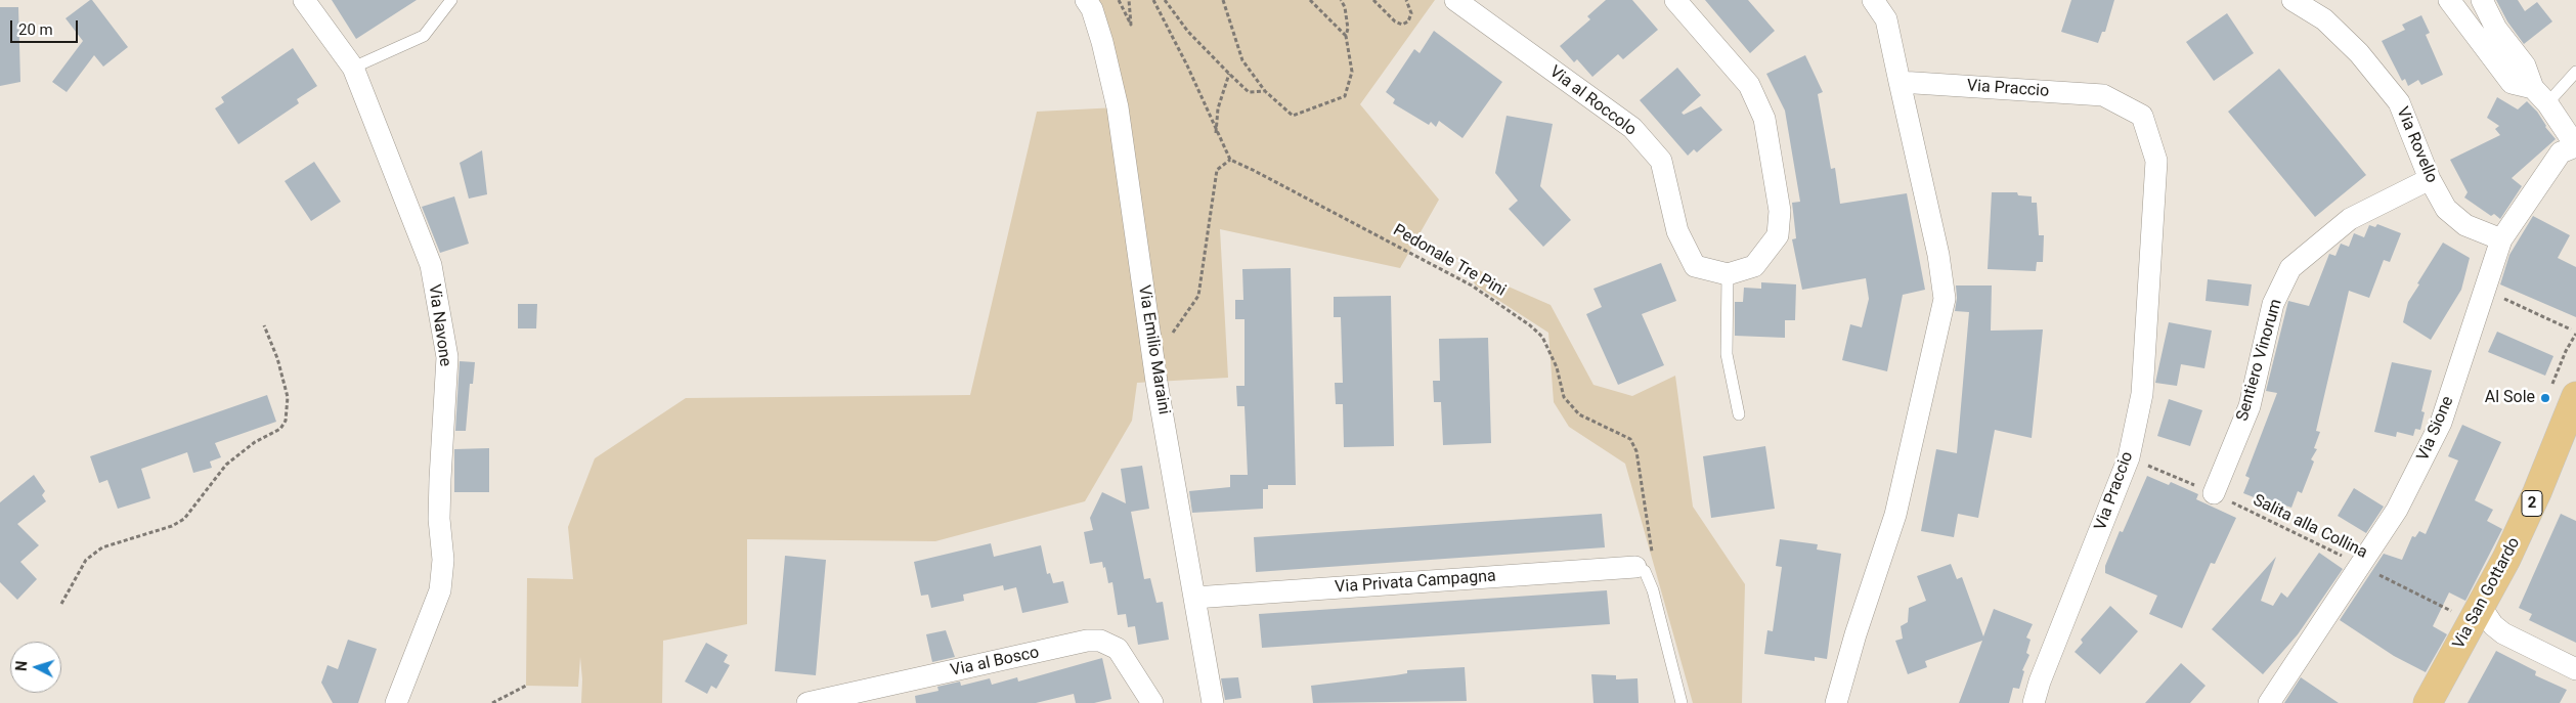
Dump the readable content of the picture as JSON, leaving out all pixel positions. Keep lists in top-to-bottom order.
{
  "streets": {
    "main road": ["2", "Via San Gottardo"],
    "street": [
      "Via Praccio",
      "Via al Roccolo",
      "Via Rovello",
      "Via Navone",
      "Via Emilio Maraini",
      "Sentiero Vinorum",
      "Via Sione",
      "Via Privata Campagna",
      "Via al Bosco"
    ],
    "path": ["Pedonale Tre Pini", "Salita alla Collina"]
  },
  "crossings": [
    ["Via Praccio", "Salita alla Collina"],
    ["Via Rovello", "Sentiero Vinorum"],
    ["Via Rovello", "Via Sione"],
    ["Via Emilio Maraini", "Via Privata Campagna"],
    ["Sentiero Vinorum", "Salita alla Collina"],
    ["Via Sione", "Salita alla Collina"],
    ["Salita alla Collina", "Via San Gottardo"]
  ],
  "places": ["Al Sole"],
  "scale_bar": "20 m",
  "north": "left"
}
